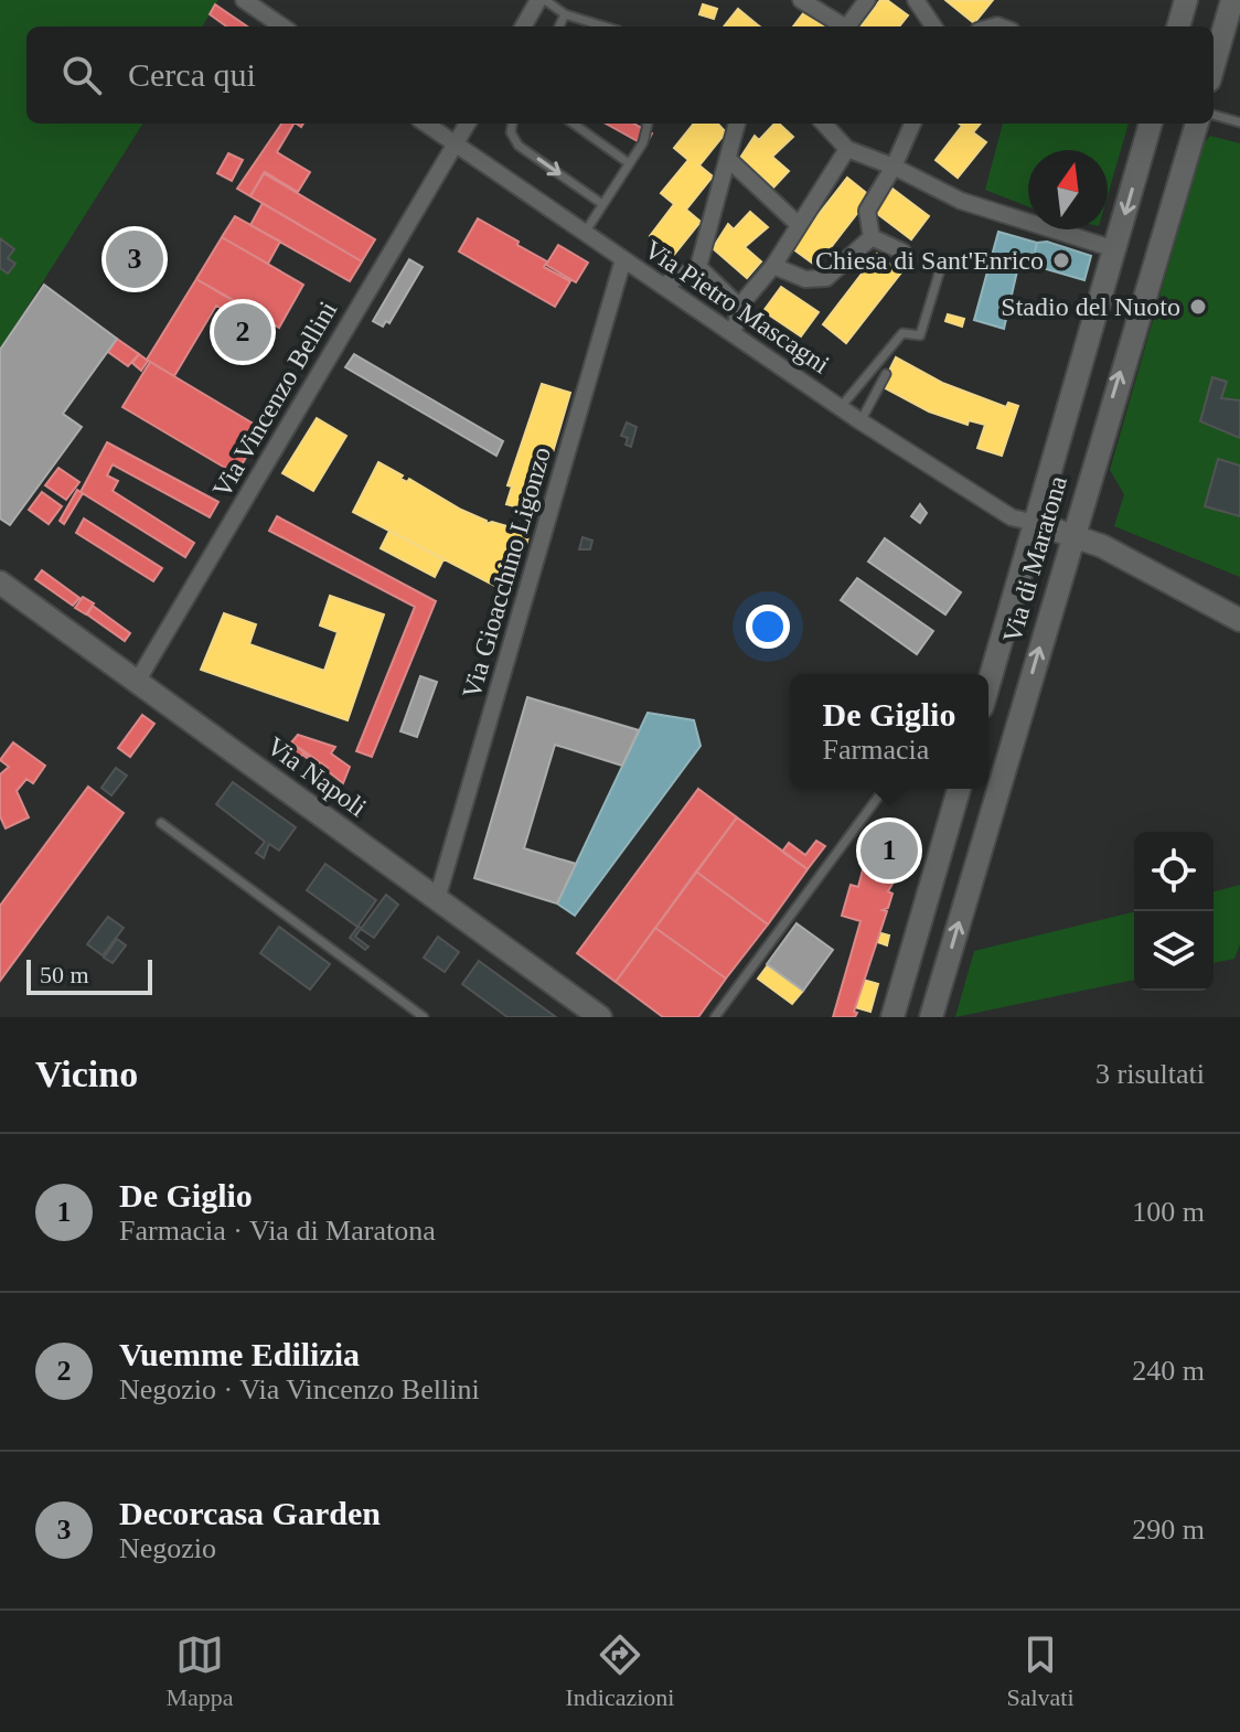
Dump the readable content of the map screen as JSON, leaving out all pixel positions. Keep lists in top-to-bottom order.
{
  "streets": {
    "main road": ["Via di Maratona", "Via Napoli"],
    "street": ["Via Pietro Mascagni", "Via Vincenzo Bellini", "Via Gioacchino Ligonzo"]
  },
  "crossings": [
    ["Via Pietro Mascagni", "Via Vincenzo Bellini"],
    ["Via Pietro Mascagni", "Via di Maratona"],
    ["Via Pietro Mascagni", "Via Gioacchino Ligonzo"],
    ["Via Vincenzo Bellini", "Via Napoli"],
    ["Via Gioacchino Ligonzo", "Via Napoli"]
  ],
  "places": ["Chiesa di Sant'Enrico", "Stadio del Nuoto"],
  "scale_bar": "50 m",
  "north": "top",
  "page": {
    "search": "Cerca qui",
    "pins": ["3", "2", "1"],
    "popup": ["De Giglio", "Farmacia"],
    "scale": "50 m",
    "heading": ["Vicino", "3 risultati"],
    "list": [
      {
        "mark": "1",
        "name": "De Giglio",
        "note": "Farmacia · Via di Maratona",
        "value": "100 m"
      },
      {
        "mark": "2",
        "name": "Vuemme Edilizia",
        "note": "Negozio · Via Vincenzo Bellini",
        "value": "240 m"
      },
      {
        "mark": "3",
        "name": "Decorcasa Garden",
        "note": "Negozio",
        "value": "290 m"
      }
    ],
    "nav": ["Mappa", "Indicazioni", "Salvati"]
  }
}
